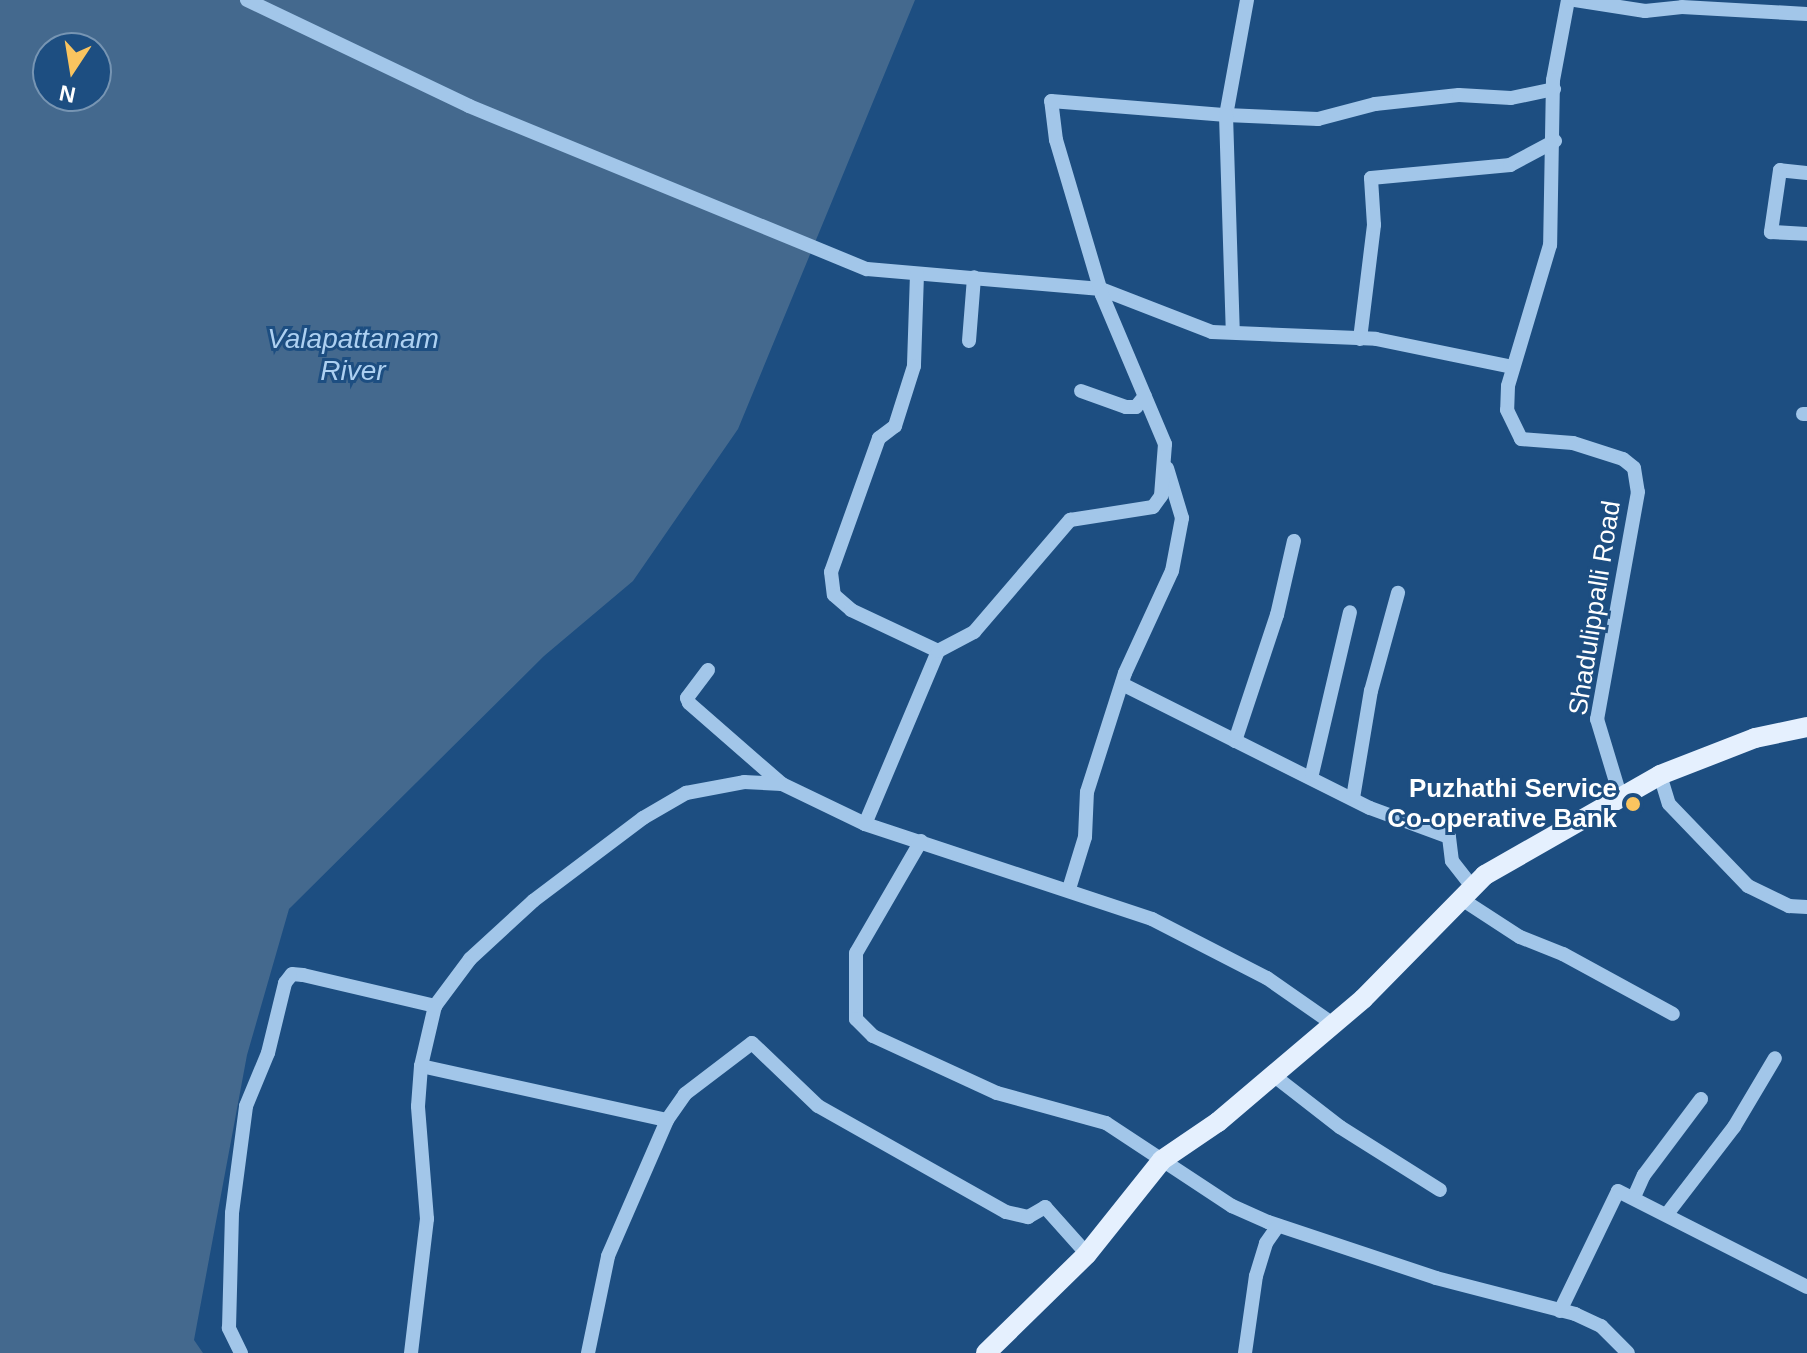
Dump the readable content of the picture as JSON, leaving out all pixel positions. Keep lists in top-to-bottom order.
{
  "streets": {
    "street": ["Shadulippalli Road"]
  },
  "water": ["Valapattanam River"],
  "places": ["Puzhathi Service Co-operative Bank"],
  "north": "bottom"
}
